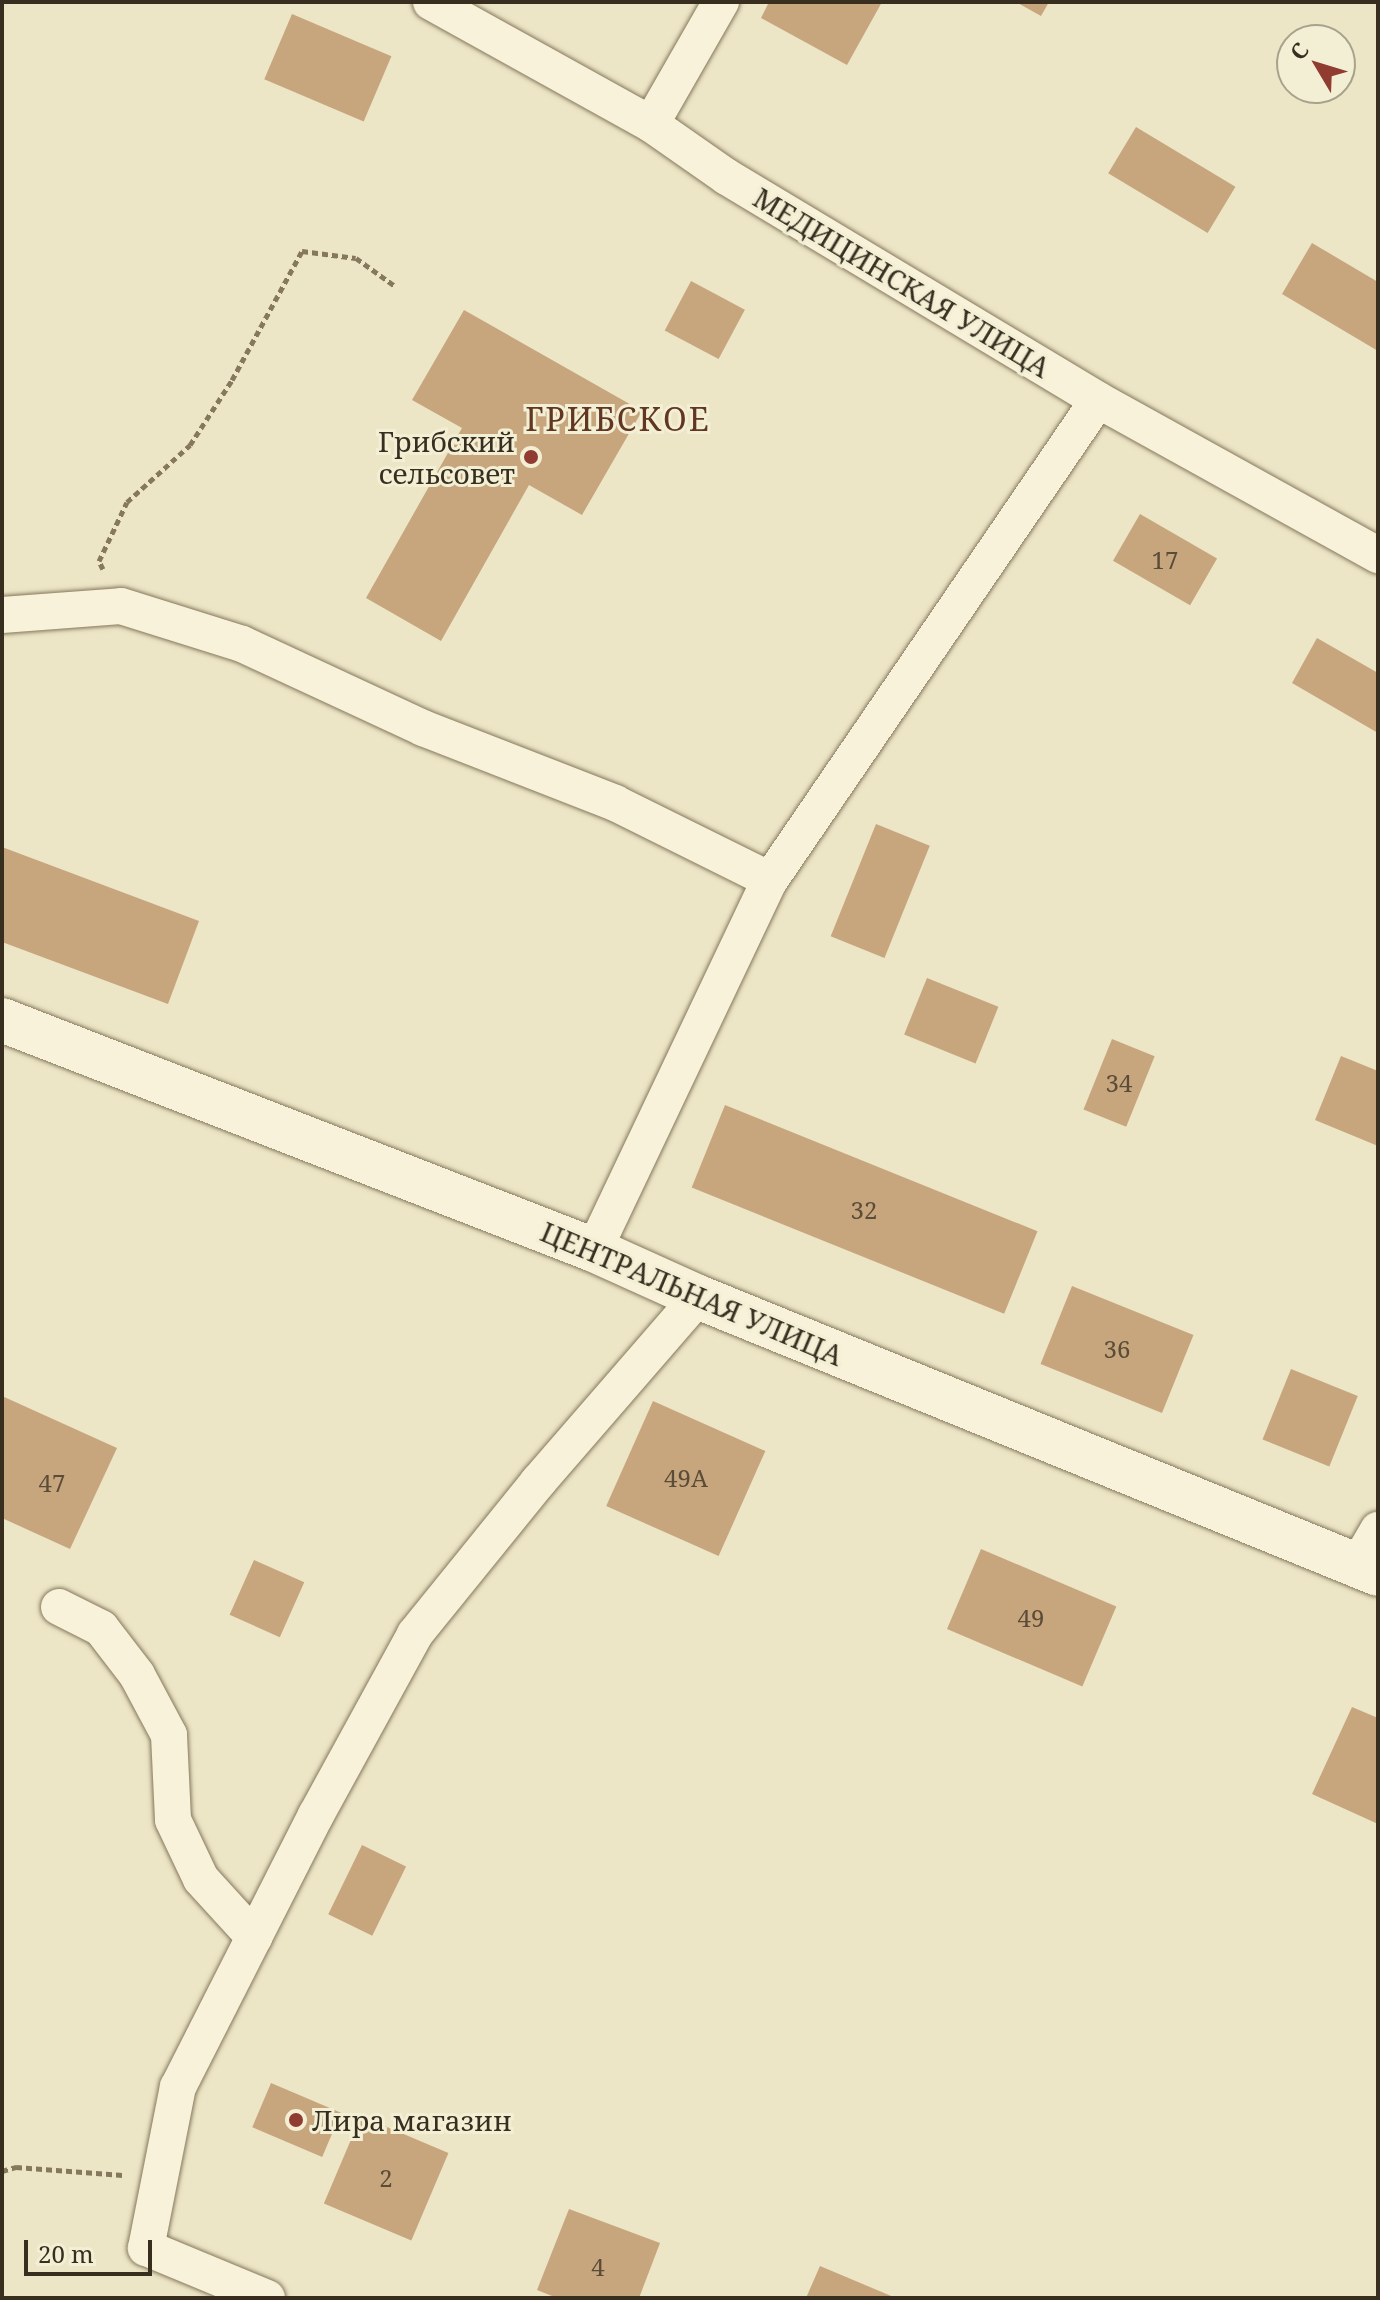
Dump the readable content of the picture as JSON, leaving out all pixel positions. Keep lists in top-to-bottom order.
{
  "streets": {
    "street": ["МЕДИЦИНСКАЯ УЛИЦА", "ЦЕНТРАЛЬНАЯ УЛИЦА"]
  },
  "districts": ["ГРИБСКОЕ"],
  "places": ["Грибский сельсовет", "Лира магазин"],
  "house_numbers": [
    "17",
    "34",
    "32",
    "36",
    "49А",
    "47",
    "49",
    "2",
    "4"
  ],
  "scale_bar": "20 m",
  "north": "top left"
}
